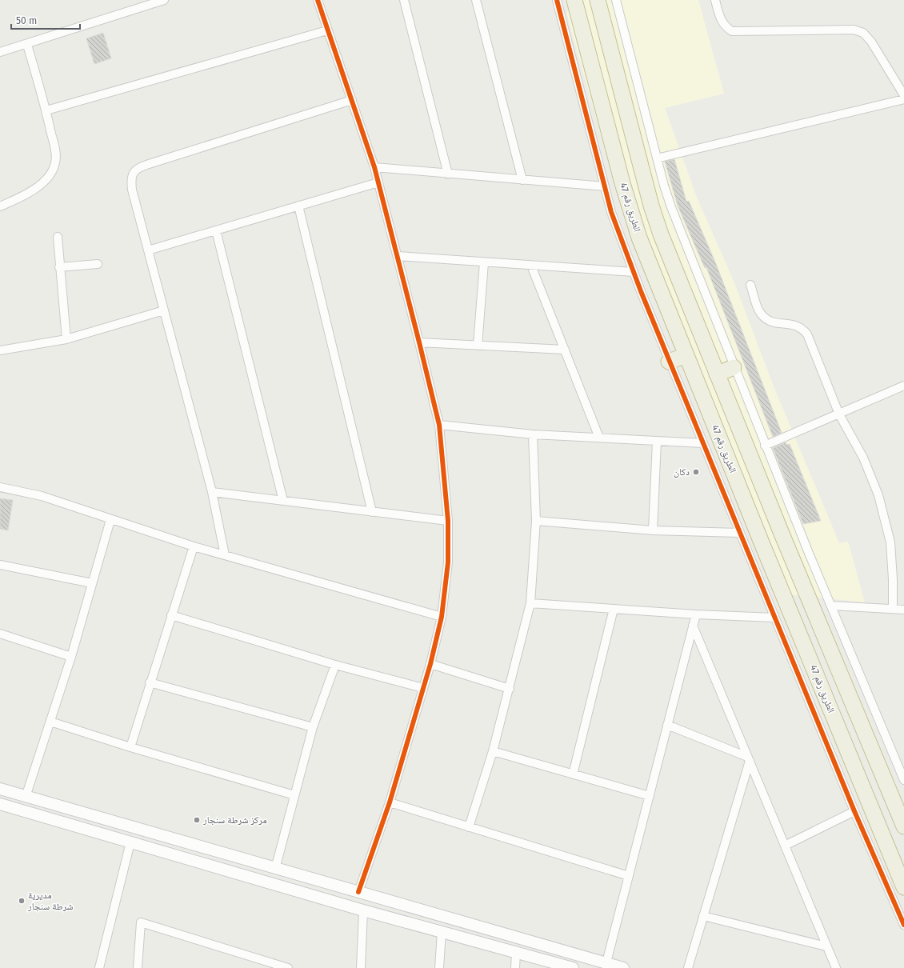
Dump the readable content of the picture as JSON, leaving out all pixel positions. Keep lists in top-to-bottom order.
{
  "streets": {
    "highway": ["الطريق رقم 47"]
  },
  "places": ["دكان", "مركز شرطة سنجار", "مديرية شرطة سنجار"],
  "scale_bar": "50 m"
}
